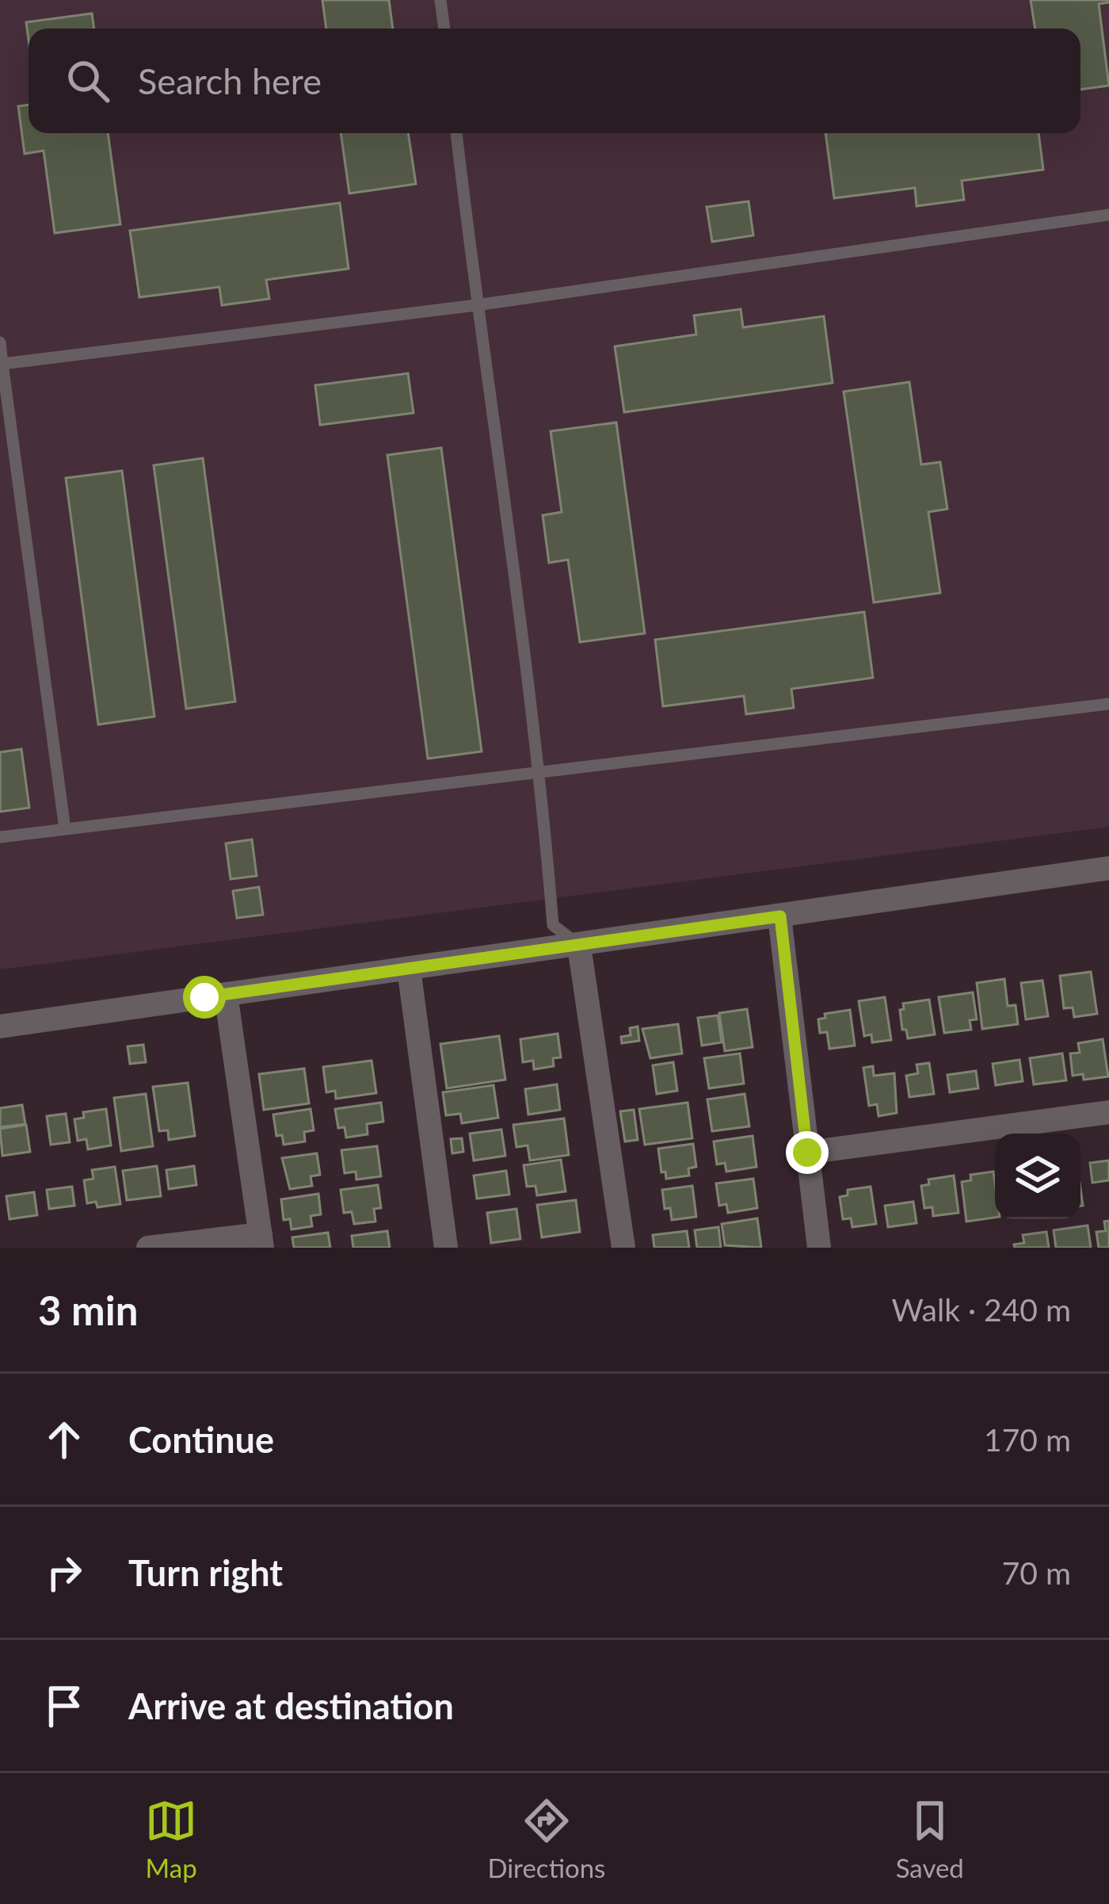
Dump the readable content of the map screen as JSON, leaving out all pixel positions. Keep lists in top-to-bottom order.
{
  "page": {
    "search": "Search here",
    "heading": ["3 min", "Walk · 240 m"],
    "list": [
      ["Continue", "170 m"],
      ["Turn right", "70 m"],
      "Arrive at destination"
    ],
    "nav": ["Map", "Directions", "Saved"]
  }
}
